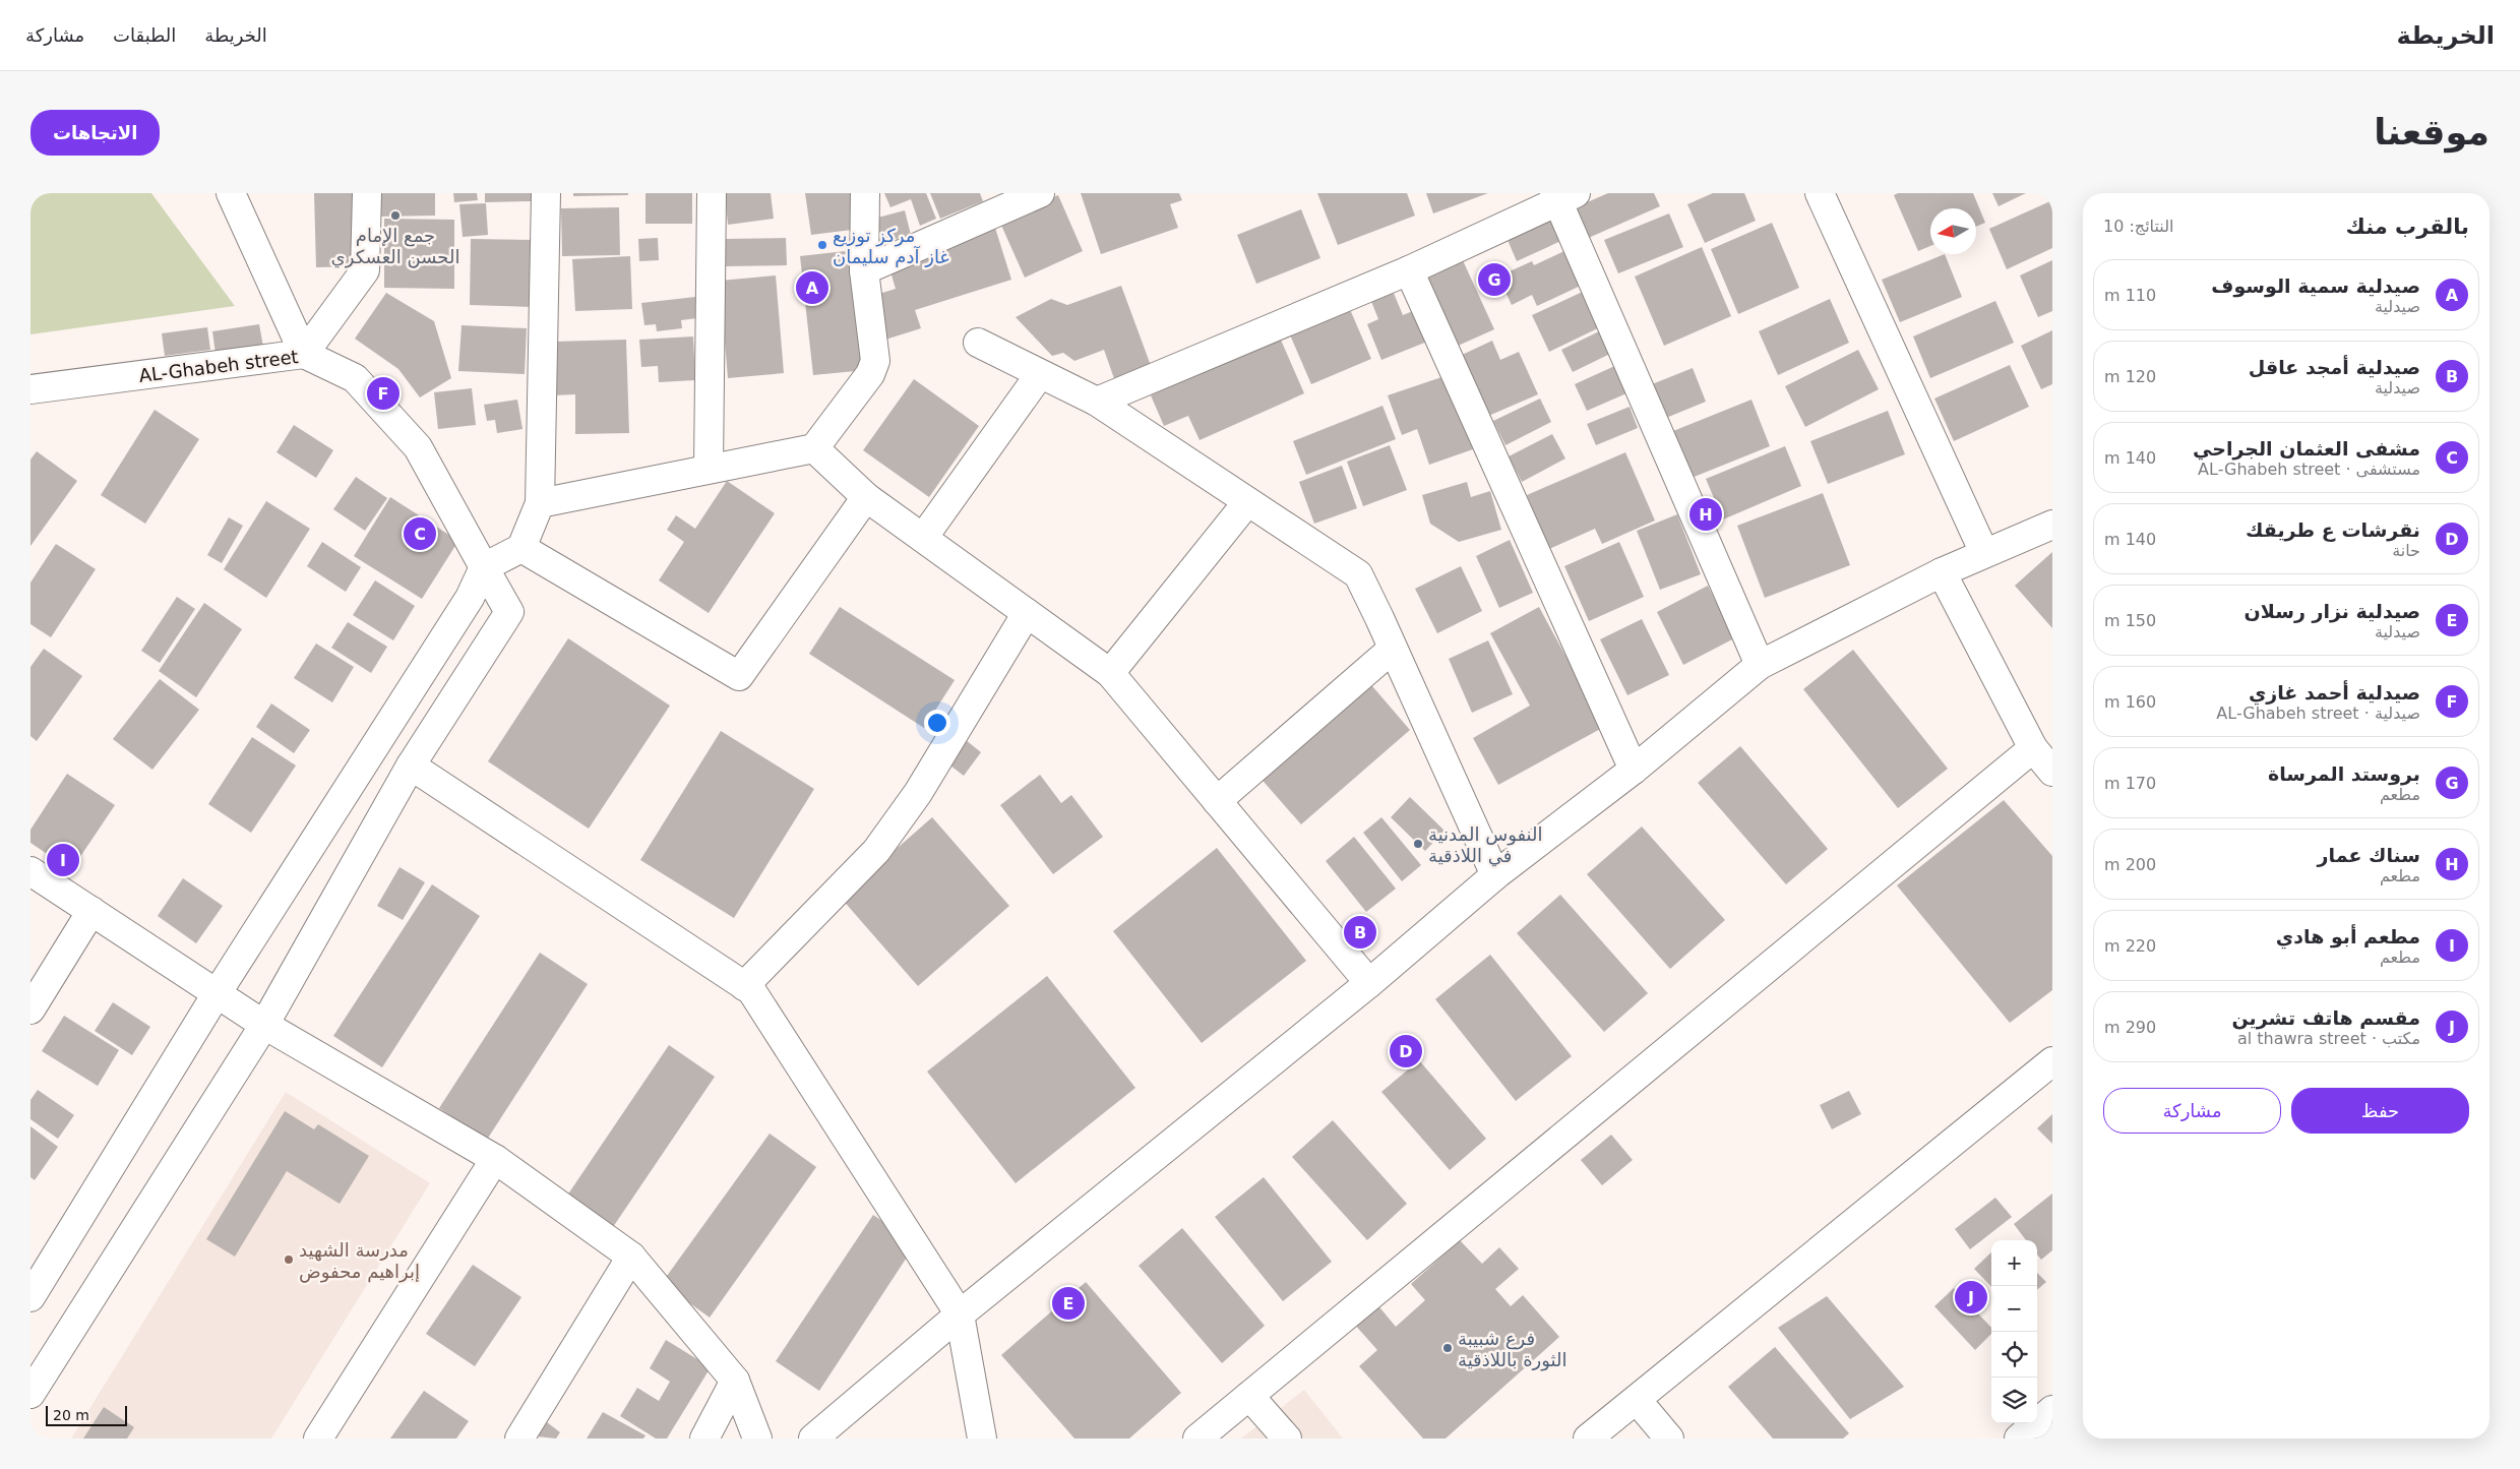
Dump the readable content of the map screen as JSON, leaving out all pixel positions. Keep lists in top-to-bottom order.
{
  "streets": {
    "street": ["AL-Ghabeh street"]
  },
  "places": [
    "جمع الإمام الحسن العسكري",
    "مركز توزيع غاز آدم سليمان",
    "النفوس المدنية في اللاذقية",
    "مدرسة الشهيد إبراهيم محفوض",
    "فرع شبيبة الثورة باللاذقية"
  ],
  "scale_bar": "20 m",
  "north": "left",
  "page": {
    "header": "الخريطة",
    "nav": ["الخريطة", "الطبقات", "مشاركة"],
    "buttons": [
      "الاتجاهات",
      ["حفظ", "مشاركة"]
    ],
    "title": "موقعنا",
    "heading": ["بالقرب منك", "النتائج: 10"],
    "list": [
      {
        "mark": "A",
        "name": "صيدلية سمية الوسوف",
        "note": "صيدلية",
        "value": "110 m"
      },
      {
        "mark": "B",
        "name": "صيدلية أمجد عاقل",
        "note": "صيدلية",
        "value": "120 m"
      },
      {
        "mark": "C",
        "name": "مشفى العثمان الجراحي",
        "note": "مستشفى · AL-Ghabeh street",
        "value": "140 m"
      },
      {
        "mark": "D",
        "name": "نقرشات ع طريقك",
        "note": "حانة",
        "value": "140 m"
      },
      {
        "mark": "E",
        "name": "صيدلية نزار رسلان",
        "note": "صيدلية",
        "value": "150 m"
      },
      {
        "mark": "F",
        "name": "صيدلية أحمد غازي",
        "note": "صيدلية · AL-Ghabeh street",
        "value": "160 m"
      },
      {
        "mark": "G",
        "name": "بروستد المرساة",
        "note": "مطعم",
        "value": "170 m"
      },
      {
        "mark": "H",
        "name": "سناك عمار",
        "note": "مطعم",
        "value": "200 m"
      },
      {
        "mark": "I",
        "name": "مطعم أبو هادي",
        "note": "مطعم",
        "value": "220 m"
      },
      {
        "mark": "J",
        "name": "مقسم هاتف تشرين",
        "note": "مكتب · al thawra street",
        "value": "290 m"
      }
    ],
    "pins": [
      "G",
      "A",
      "F",
      "H",
      "C",
      "I",
      "B",
      "D",
      "J",
      "E"
    ],
    "map_buttons": ["+", "−"],
    "scale": "20 m"
  }
}
